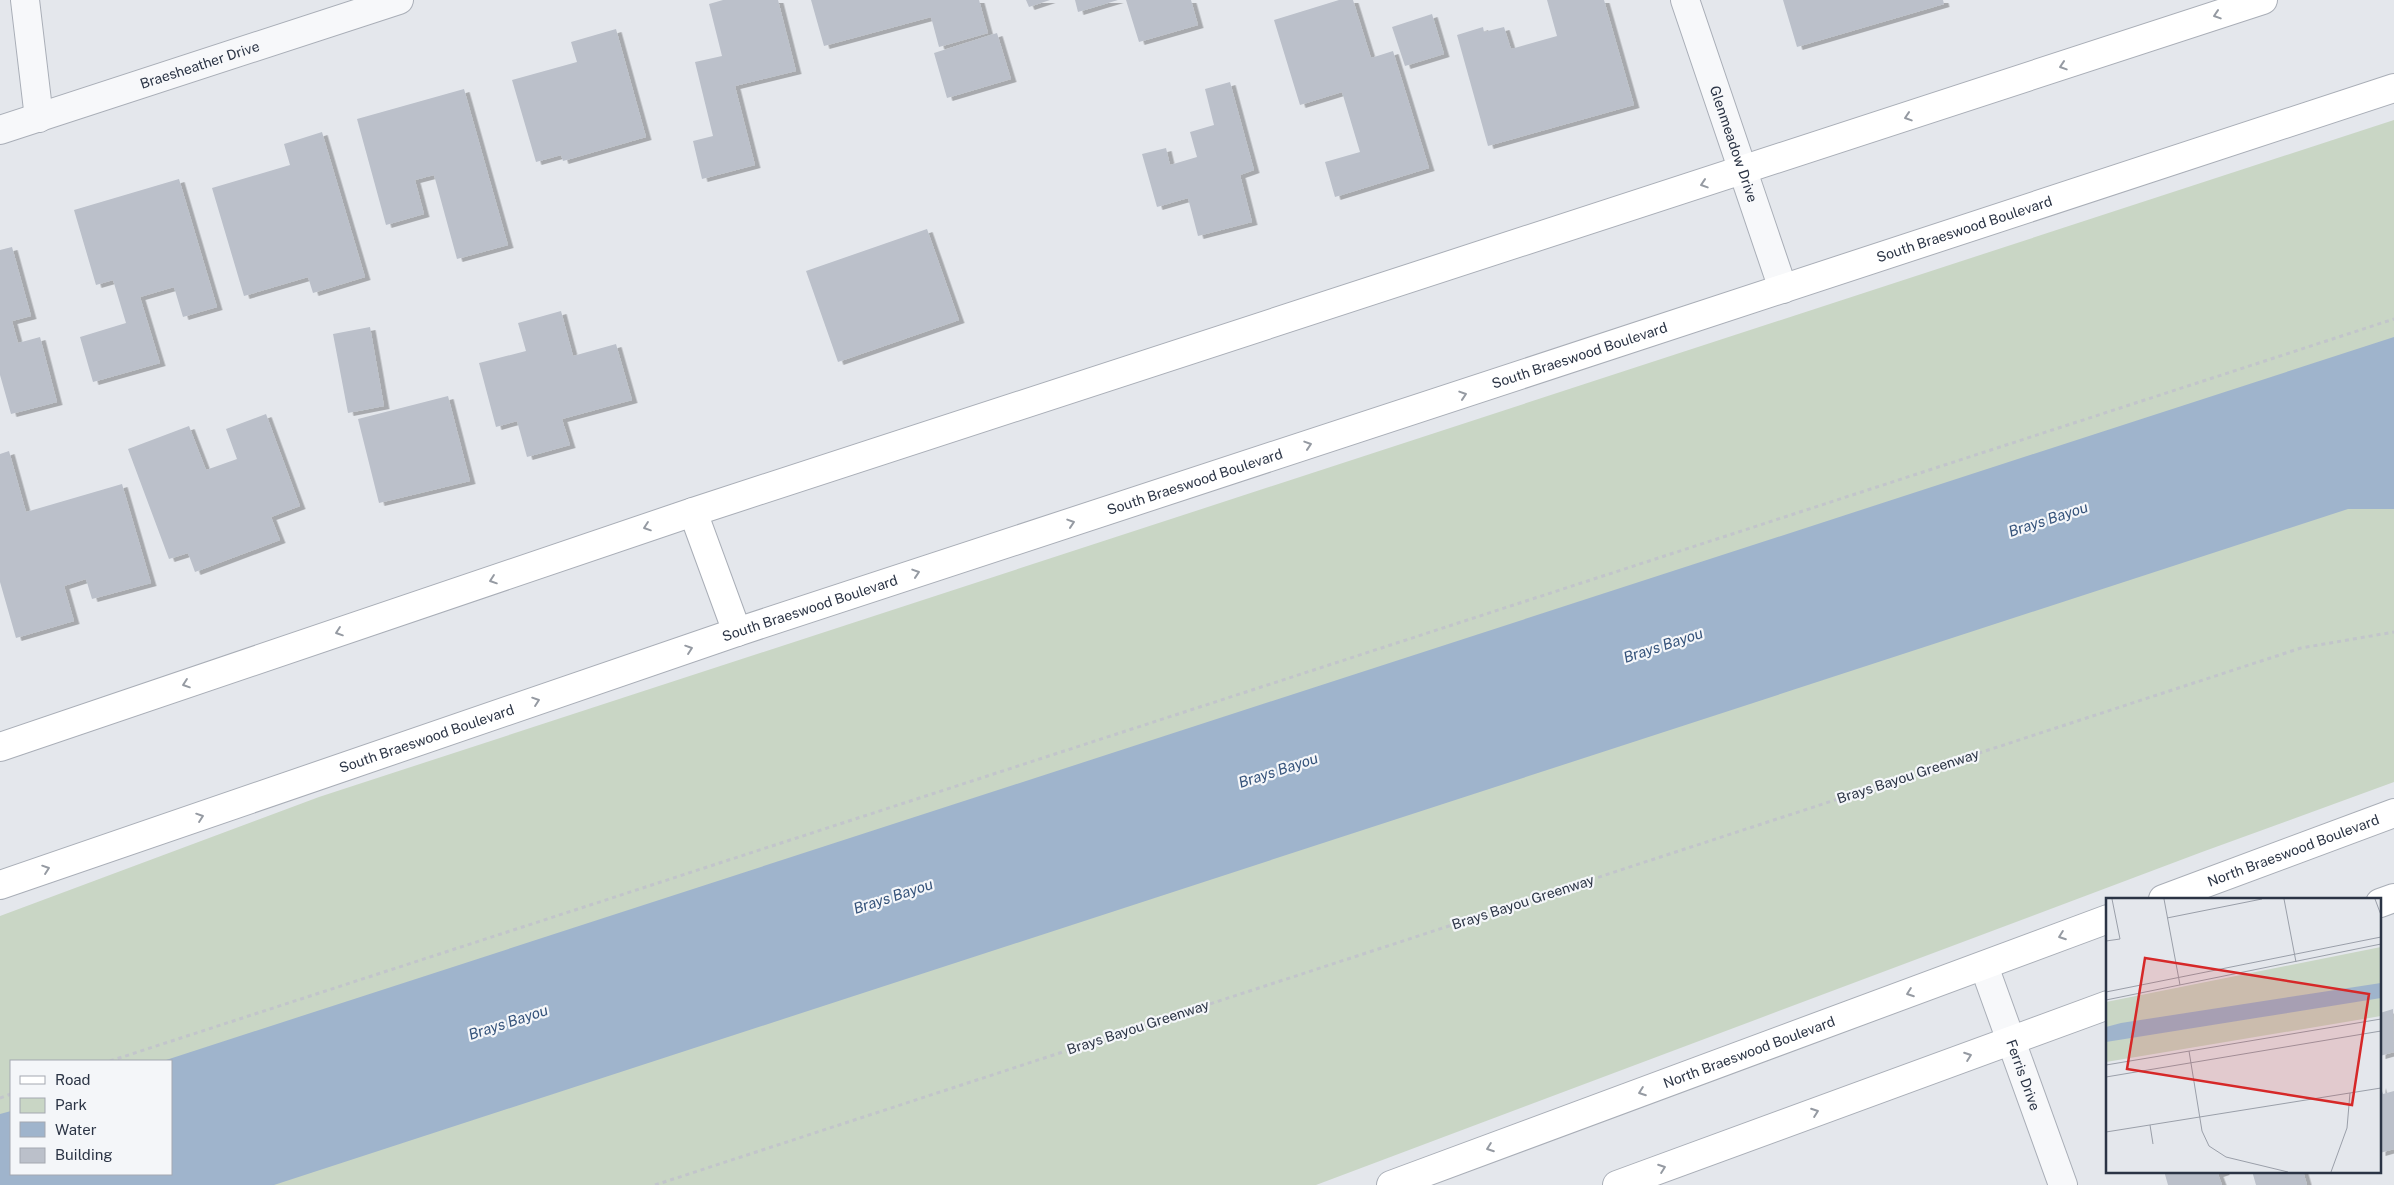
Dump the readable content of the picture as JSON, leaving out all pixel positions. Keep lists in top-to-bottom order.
{
  "streets": {
    "main road": ["South Braeswood Boulevard", "North Braeswood Boulevard"],
    "street": ["Braesheather Drive", "Glenmeadow Drive", "Ferris Drive"],
    "path": ["Brays Bayou Greenway"]
  },
  "crossings": [
    ["Glenmeadow Drive", "South Braeswood Boulevard"],
    ["North Braeswood Boulevard", "Ferris Drive"]
  ],
  "water": ["Brays Bayou"],
  "legend": [
    "Road",
    "Park",
    "Water",
    "Building"
  ]
}
